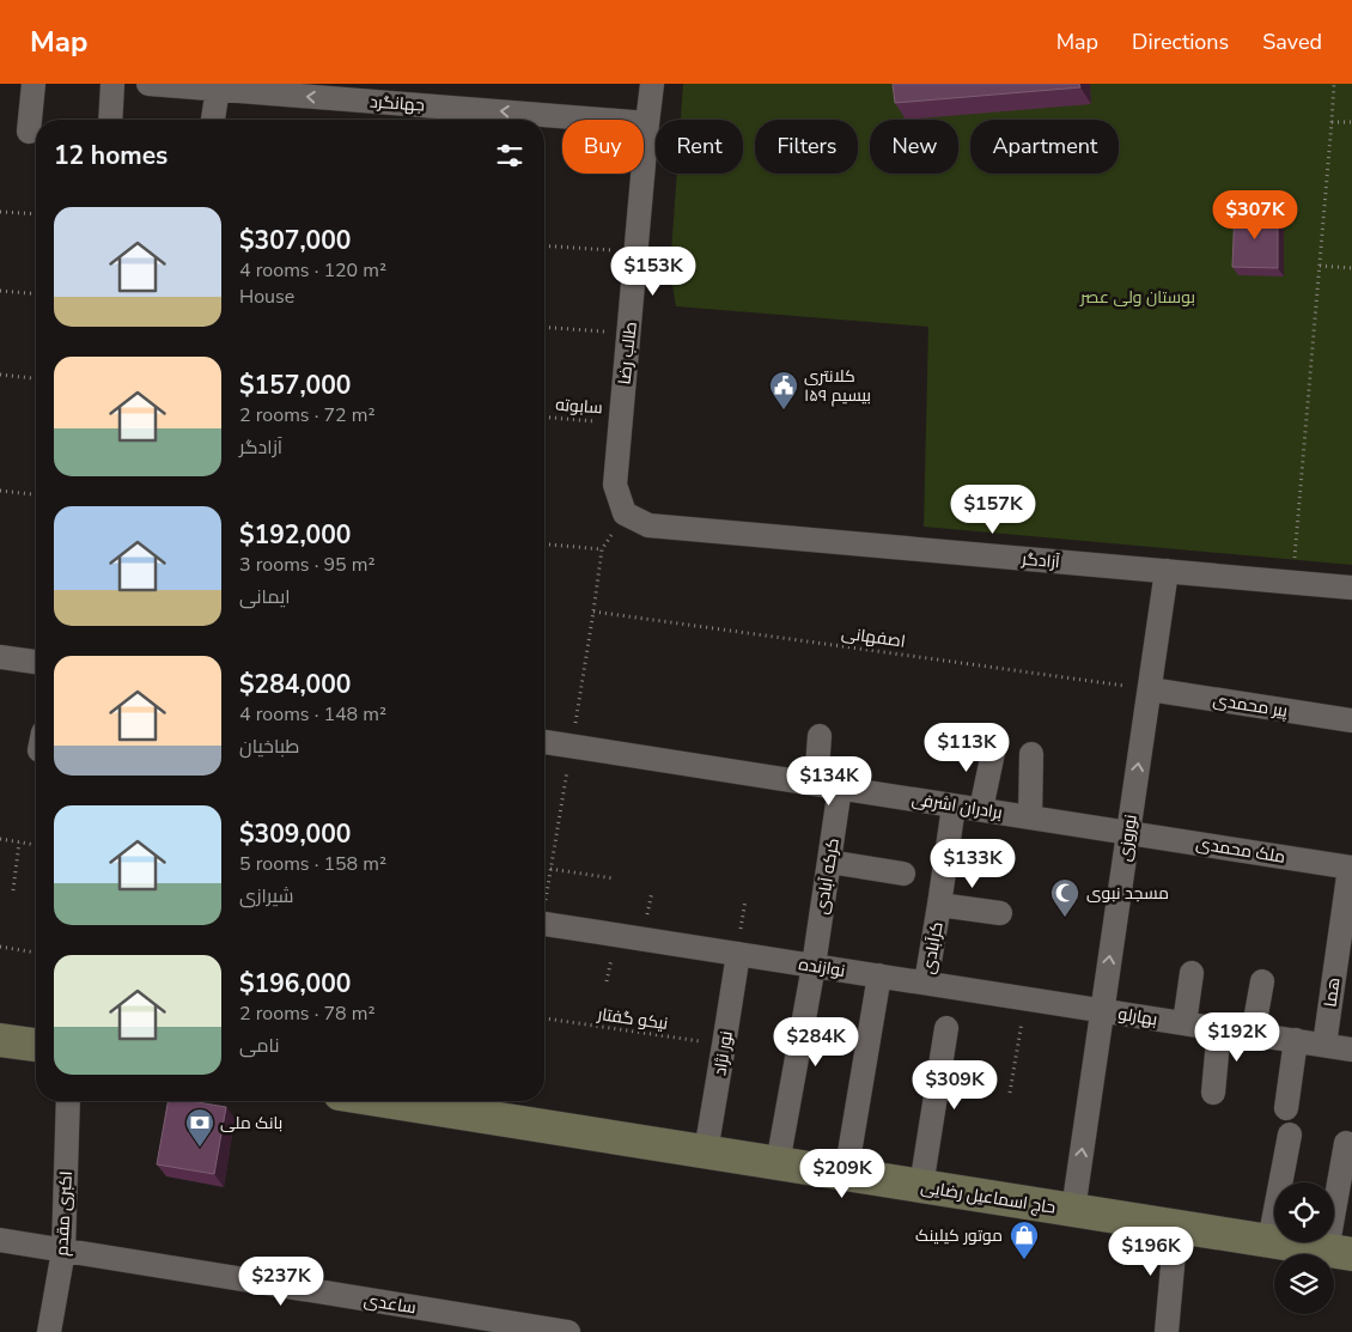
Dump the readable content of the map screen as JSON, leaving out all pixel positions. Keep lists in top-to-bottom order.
{
  "streets": {
    "main road": ["حاج اسماعیل رضایی"],
    "street": [
      "جهانگرد",
      "طالب رضا",
      "آزادگر",
      "پیر محمدی",
      "برادران اشرفی",
      "نوروزی",
      "ملک محمدی",
      "کرکه آبادی",
      "کرآبادی",
      "نوازنده",
      "هما",
      "بهارلو",
      "نور نژاد",
      "اکبری مقدم",
      "ساعدی"
    ],
    "path": ["سابوته", "اصفهانی", "نیکو گفتار"]
  },
  "crossings": [
    ["جهانگرد", "طالب رضا"],
    ["طالب رضا", "سابوته"],
    ["طالب رضا", "آزادگر"],
    ["آزادگر", "نوروزی"],
    ["اصفهانی", "پیر محمدی"],
    ["اصفهانی", "نوروزی"],
    ["پیر محمدی", "نوروزی"],
    ["برادران اشرفی", "نوروزی"],
    ["برادران اشرفی", "ملک محمدی"],
    ["برادران اشرفی", "کرکه آبادی"],
    ["برادران اشرفی", "کرآبادی"],
    ["نوروزی", "ملک محمدی"],
    ["نوروزی", "نوازنده"],
    ["نوروزی", "بهارلو"],
    ["نوروزی", "حاج اسماعیل رضایی"],
    ["ملک محمدی", "هما"],
    ["کرکه آبادی", "نوازنده"],
    ["کرکه آبادی", "حاج اسماعیل رضایی"],
    ["کرآبادی", "نوازنده"],
    ["نوازنده", "بهارلو"],
    ["نوازنده", "نور نژاد"],
    ["هما", "بهارلو"],
    ["نیکو گفتار", "نور نژاد"],
    ["نور نژاد", "حاج اسماعیل رضایی"],
    ["اکبری مقدم", "ساعدی"]
  ],
  "one_way": ["جهانگرد"],
  "parks": ["بوستان ولی عصر"],
  "places": {
    "public building": ["کلانتری ۱۵۹ بیسیم"],
    "mosque": ["مسجد نبوی"],
    "bank": ["بانک ملی"],
    "shop": ["موتور کیلینک"]
  },
  "page": {
    "header": "Map",
    "nav": ["Map", "Directions", "Saved"],
    "chip": [
      "Buy",
      "Rent",
      "Filters",
      "New",
      "Apartment"
    ],
    "heading": "12 homes",
    "price": [
      "$307K",
      "$153K",
      "$157K",
      "$113K",
      "$134K",
      "$133K",
      "$192K",
      "$284K",
      "$309K",
      "$209K",
      "$196K",
      "$237K"
    ],
    "list": [
      {
        "name": "$307,000",
        "note": "4 rooms · 120 m² · House"
      },
      {
        "name": "$157,000",
        "note": "2 rooms · 72 m² · آزادگر"
      },
      {
        "name": "$192,000",
        "note": "3 rooms · 95 m² · ایمانی"
      },
      {
        "name": "$284,000",
        "note": "4 rooms · 148 m² · طباخیان"
      },
      {
        "name": "$309,000",
        "note": "5 rooms · 158 m² · شیرازی"
      },
      {
        "name": "$196,000",
        "note": "2 rooms · 78 m² · نامی"
      }
    ]
  }
}
